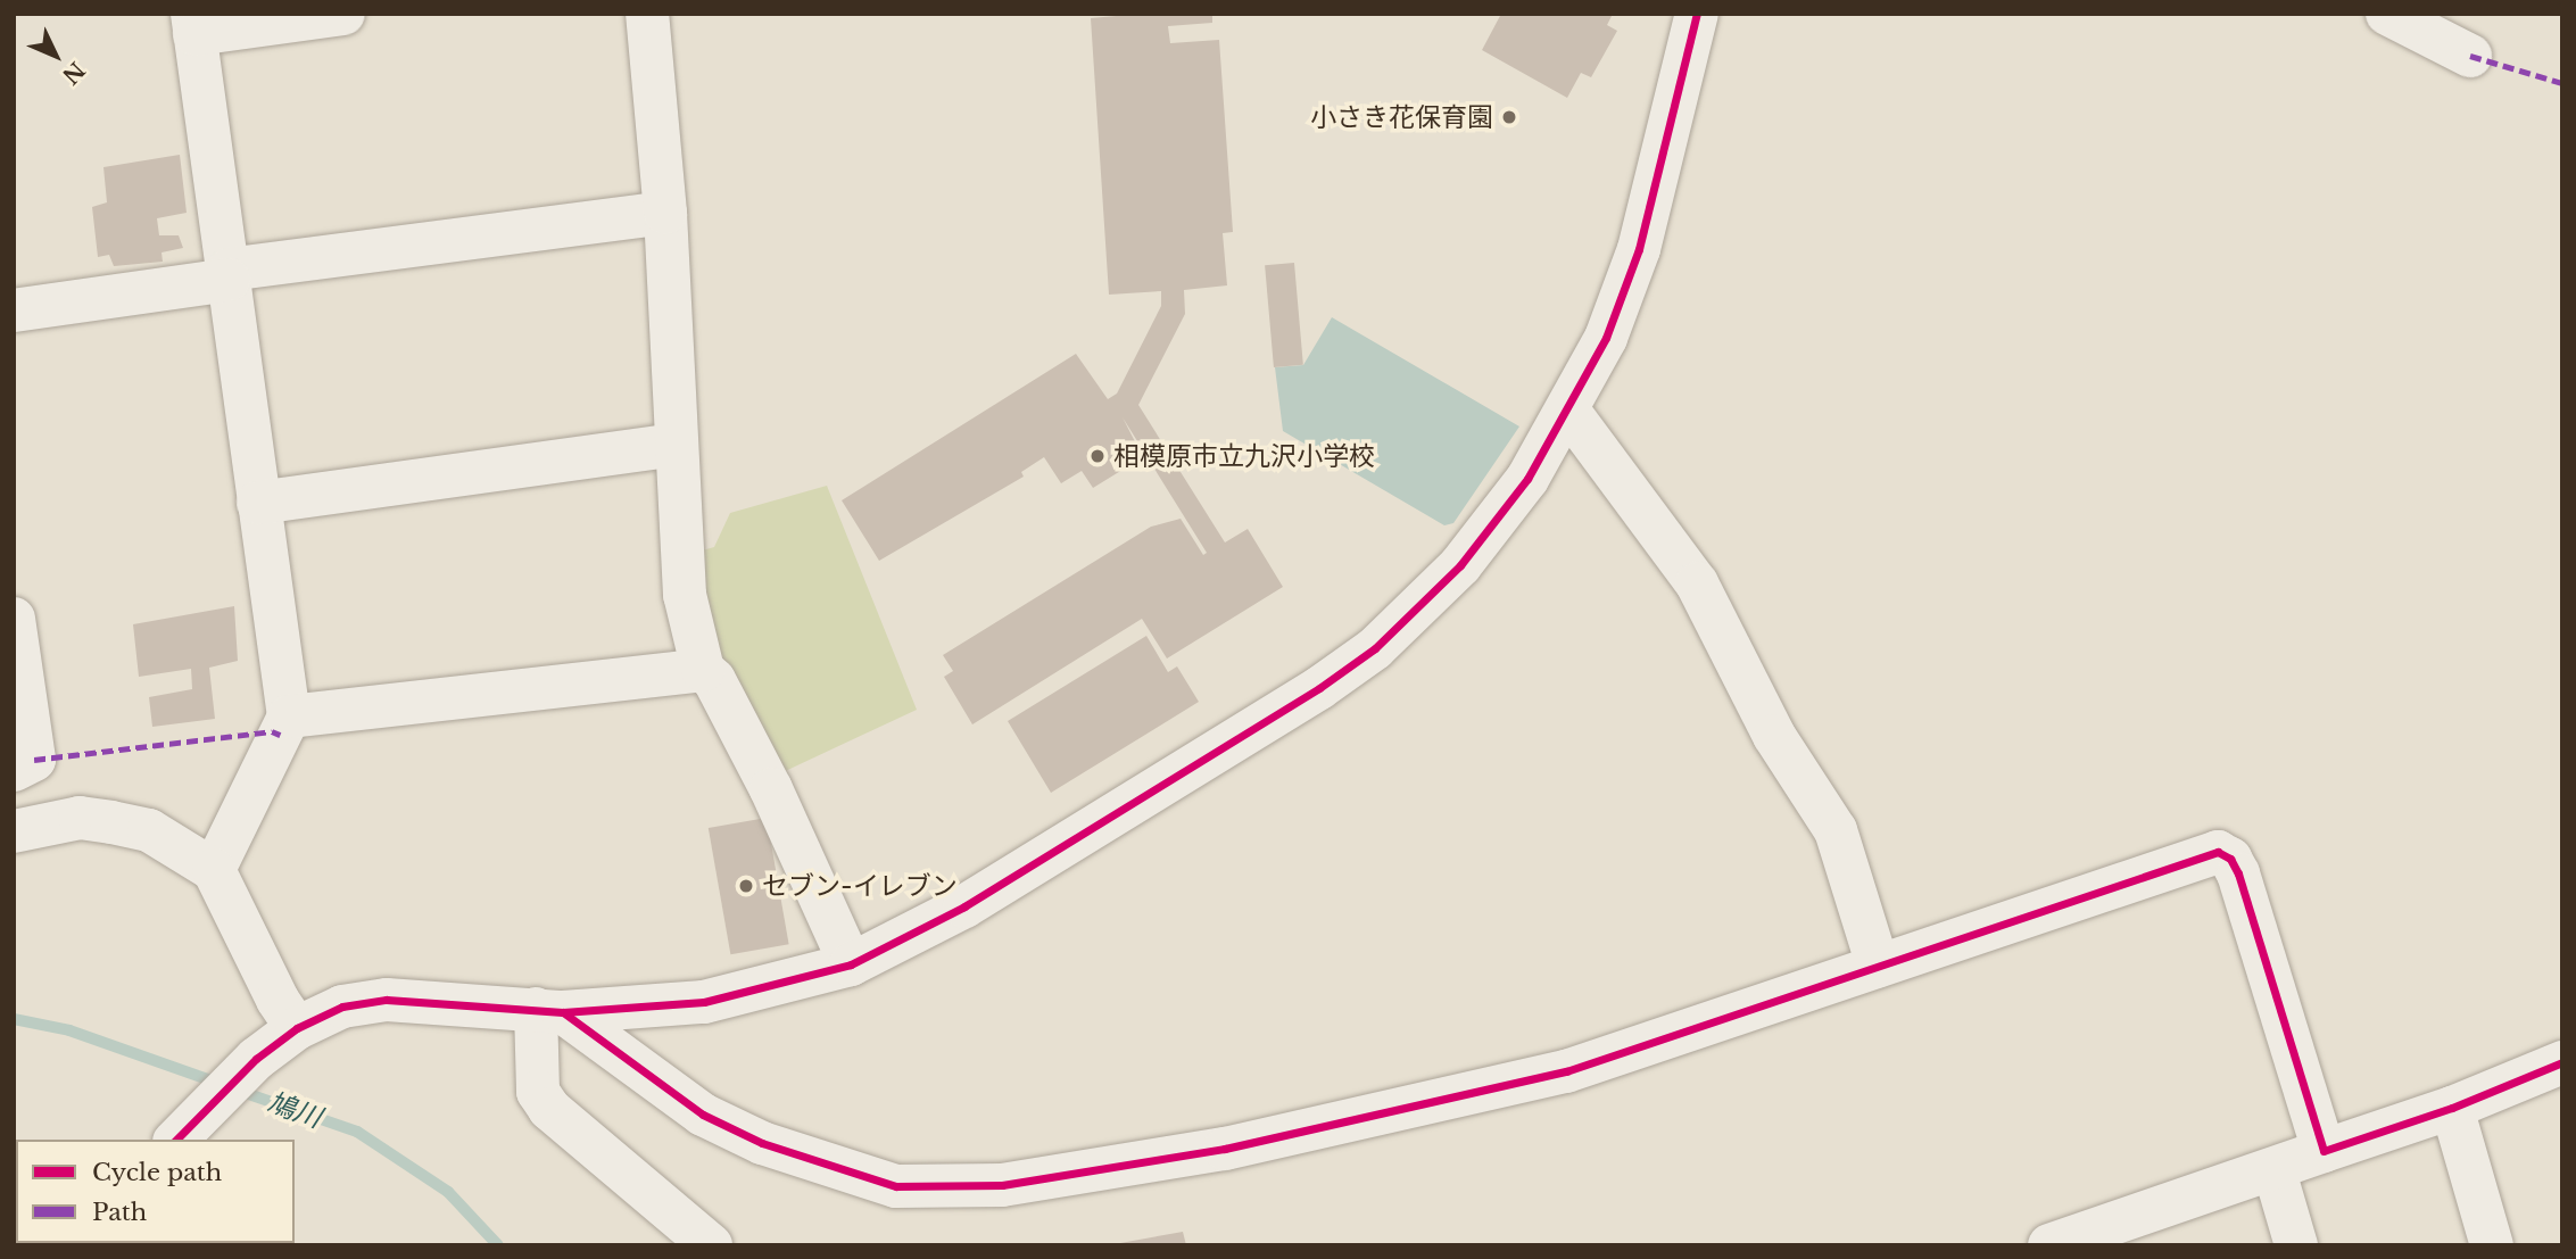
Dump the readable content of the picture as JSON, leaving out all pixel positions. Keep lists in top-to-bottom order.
{
  "water": ["鳩川"],
  "places": ["小さき花保育園", "相模原市立九沢小学校", "セブン-イレブン"],
  "legend": ["Cycle path", "Path"],
  "north": "bottom right"
}
